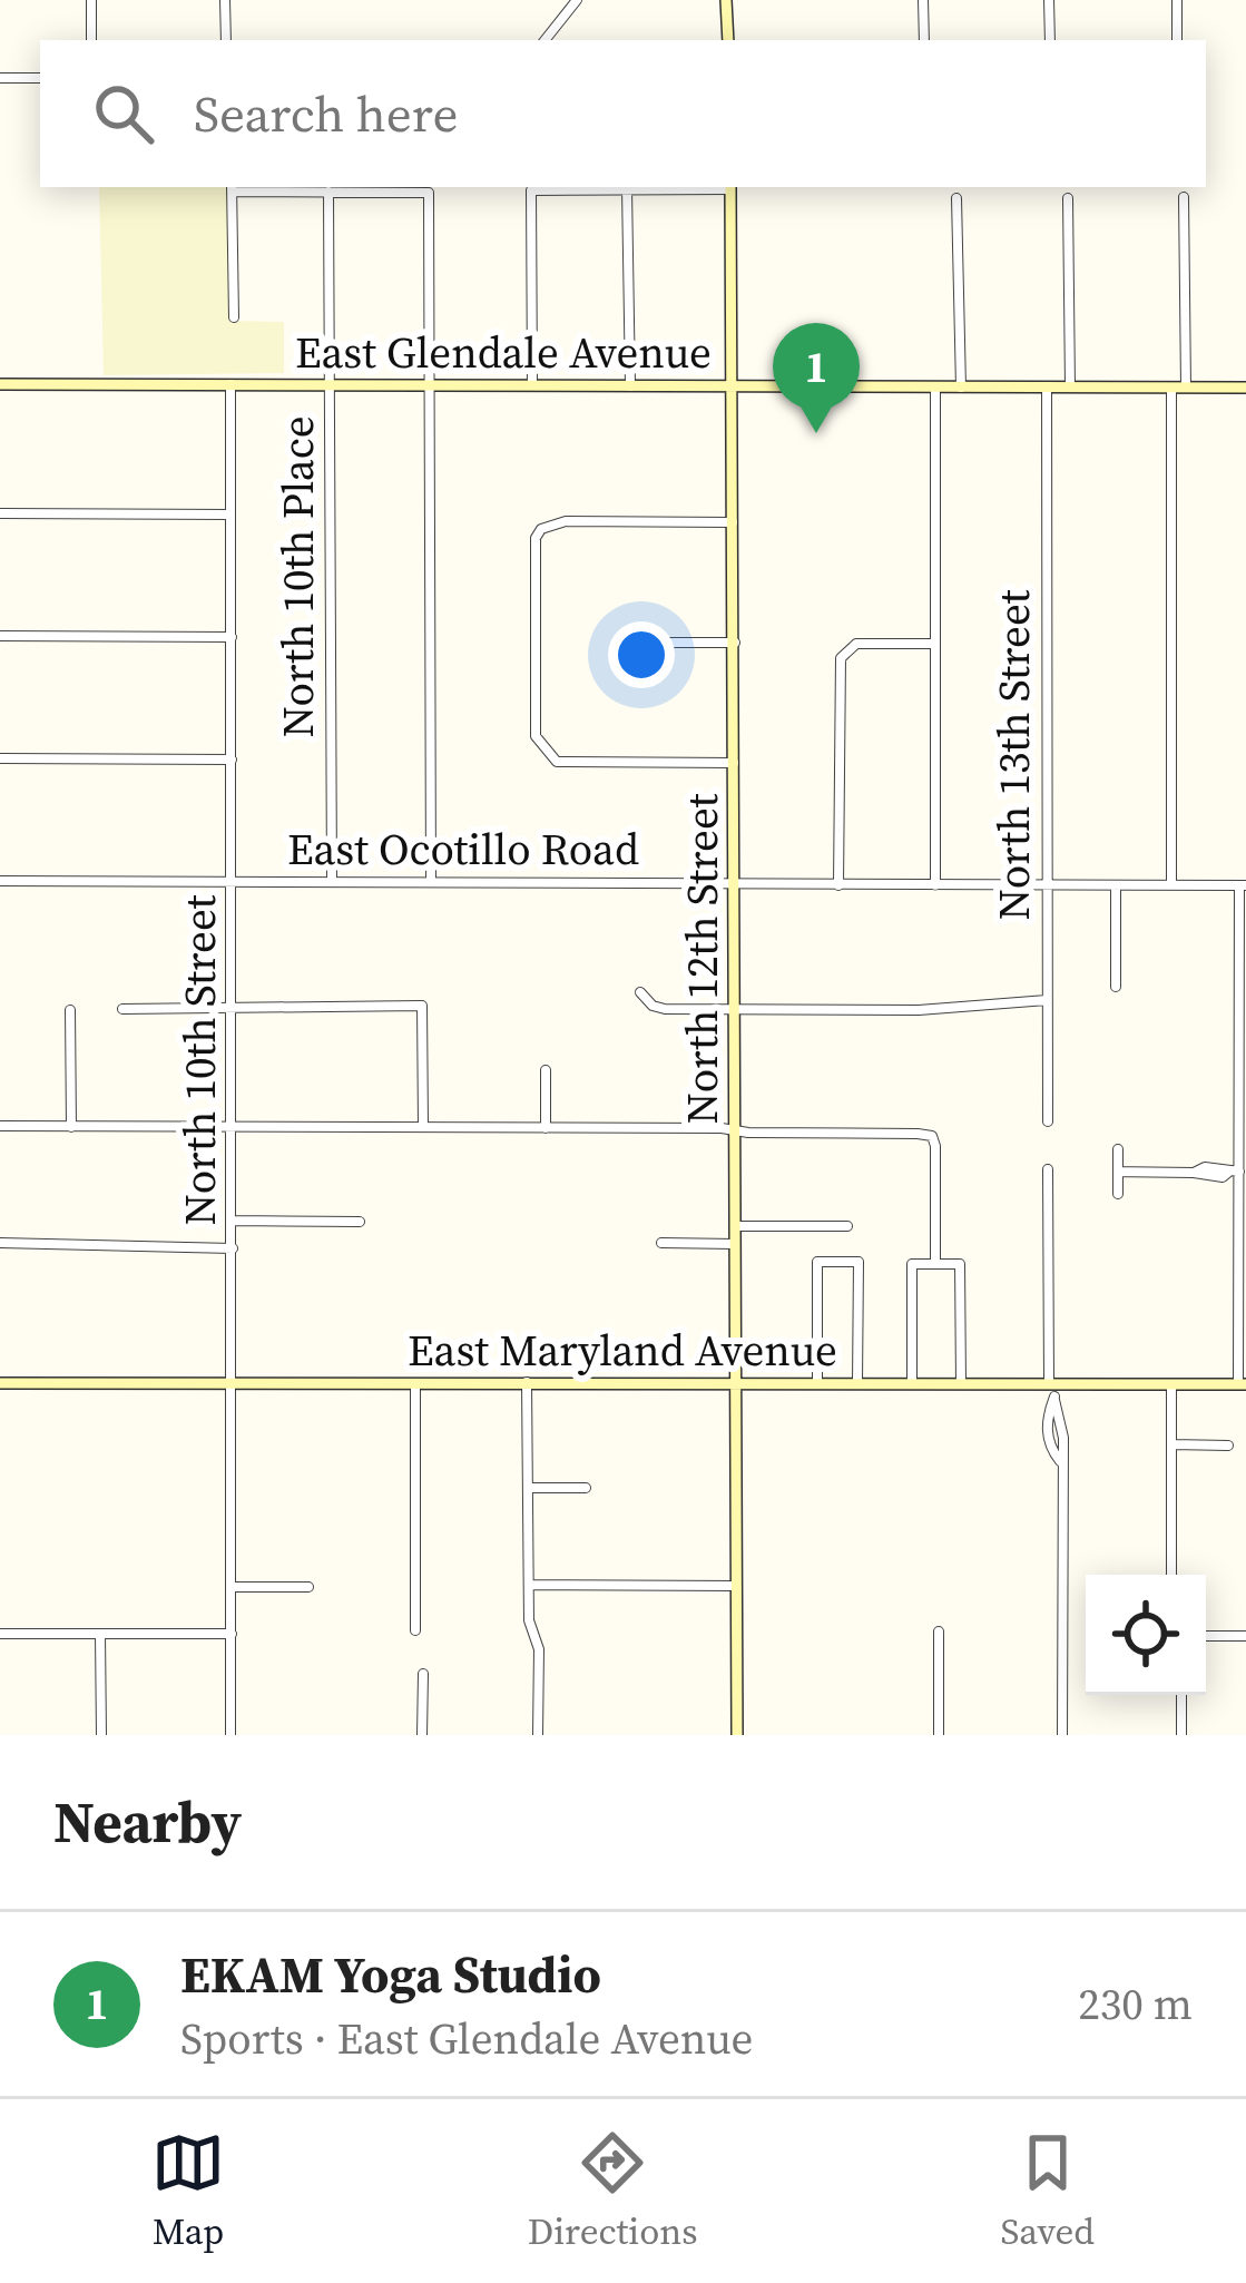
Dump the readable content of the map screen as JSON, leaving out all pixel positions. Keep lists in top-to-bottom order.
{
  "streets": {
    "street": [
      "East Glendale Avenue",
      "North 10th Place",
      "North 13th Street",
      "East Ocotillo Road",
      "North 12th Street",
      "North 10th Street",
      "East Maryland Avenue"
    ]
  },
  "crossings": [
    ["East Glendale Avenue", "North 10th Place"],
    ["East Glendale Avenue", "North 13th Street"],
    ["East Glendale Avenue", "North 12th Street"],
    ["East Glendale Avenue", "North 10th Street"],
    ["North 10th Place", "East Ocotillo Road"],
    ["North 13th Street", "East Ocotillo Road"],
    ["East Ocotillo Road", "North 12th Street"],
    ["East Ocotillo Road", "North 10th Street"],
    ["North 12th Street", "East Maryland Avenue"],
    ["North 10th Street", "East Maryland Avenue"]
  ],
  "page": {
    "search": "Search here",
    "pins": "1",
    "heading": "Nearby",
    "list": [
      {
        "mark": "1",
        "name": "EKAM Yoga Studio",
        "note": "Sports · East Glendale Avenue",
        "value": "230 m"
      }
    ],
    "nav": ["Map", "Directions", "Saved"]
  }
}
